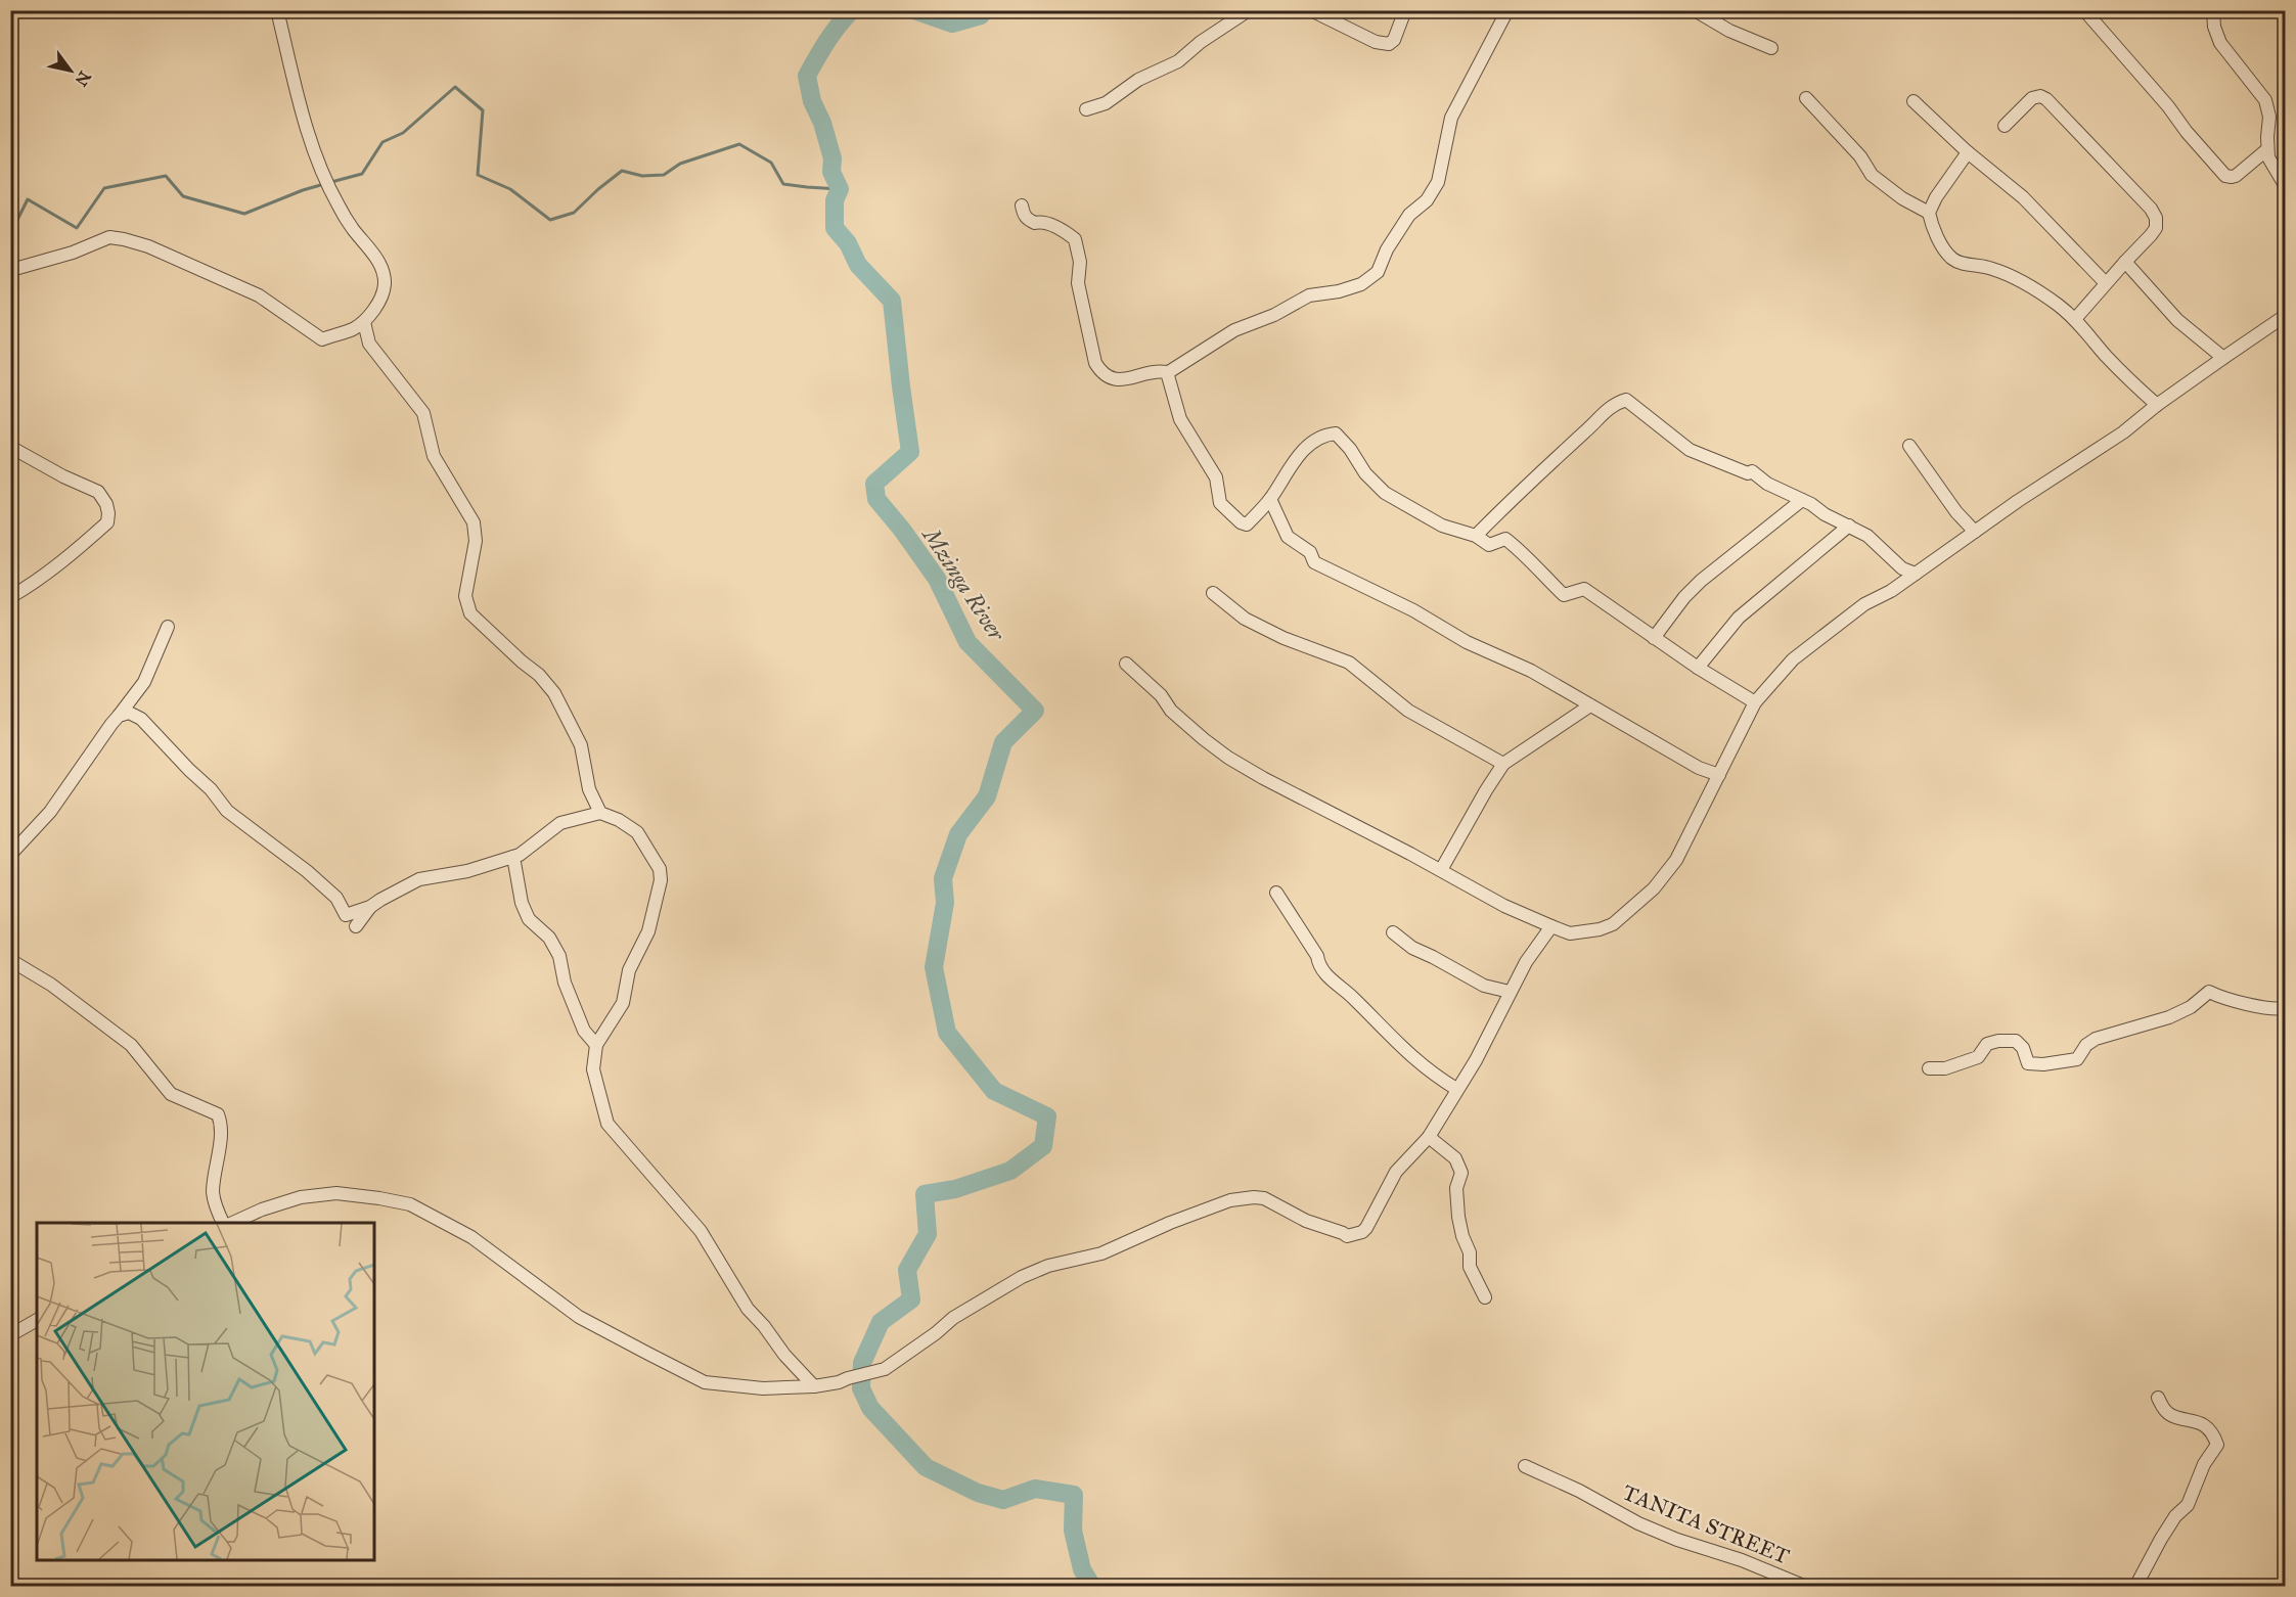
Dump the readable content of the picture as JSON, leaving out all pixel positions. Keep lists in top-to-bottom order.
{
  "streets": {
    "street": ["TANITA STREET"]
  },
  "water": ["Mzinga River"],
  "north": "bottom right"
}
